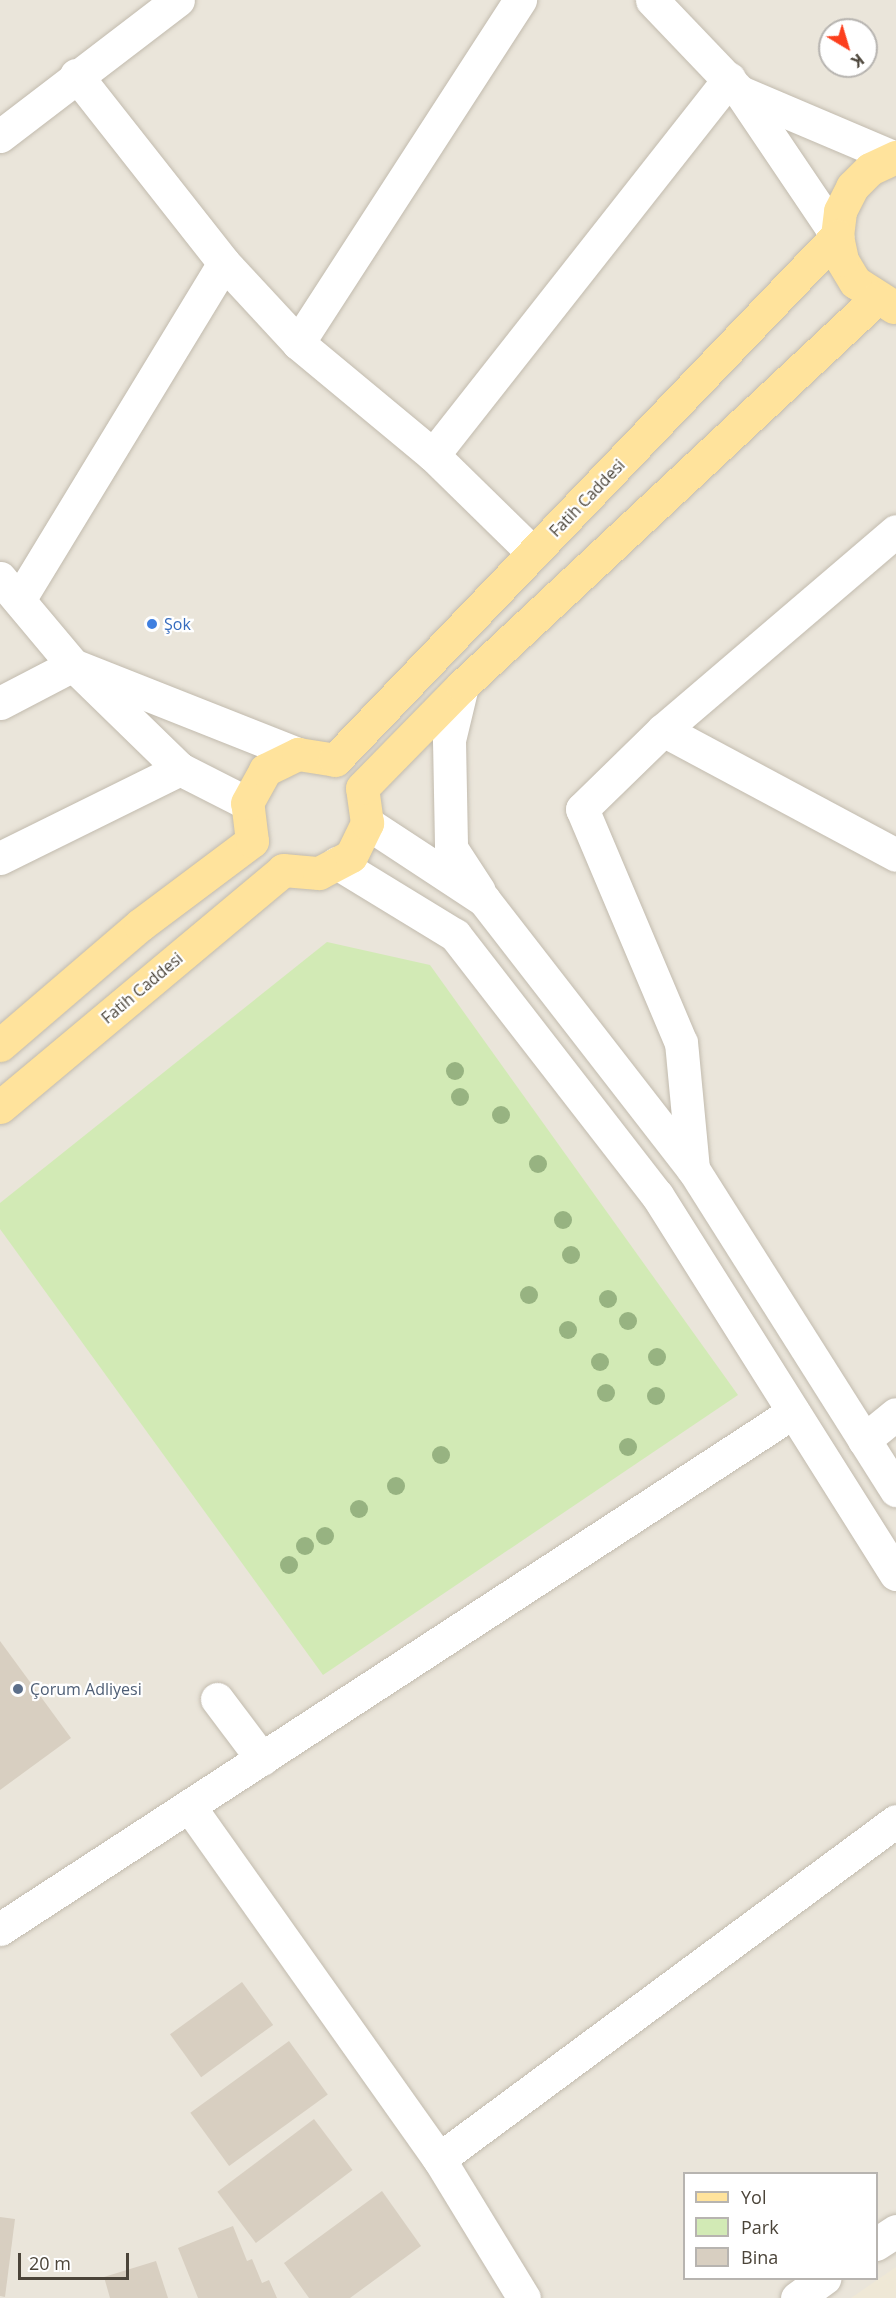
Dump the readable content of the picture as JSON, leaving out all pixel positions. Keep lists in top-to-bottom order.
{
  "streets": {
    "main road": ["Fatih Caddesi"]
  },
  "places": ["Şok", "Çorum Adliyesi"],
  "legend": ["Yol", "Park", "Bina"],
  "scale_bar": "20 m",
  "north": "bottom right"
}
